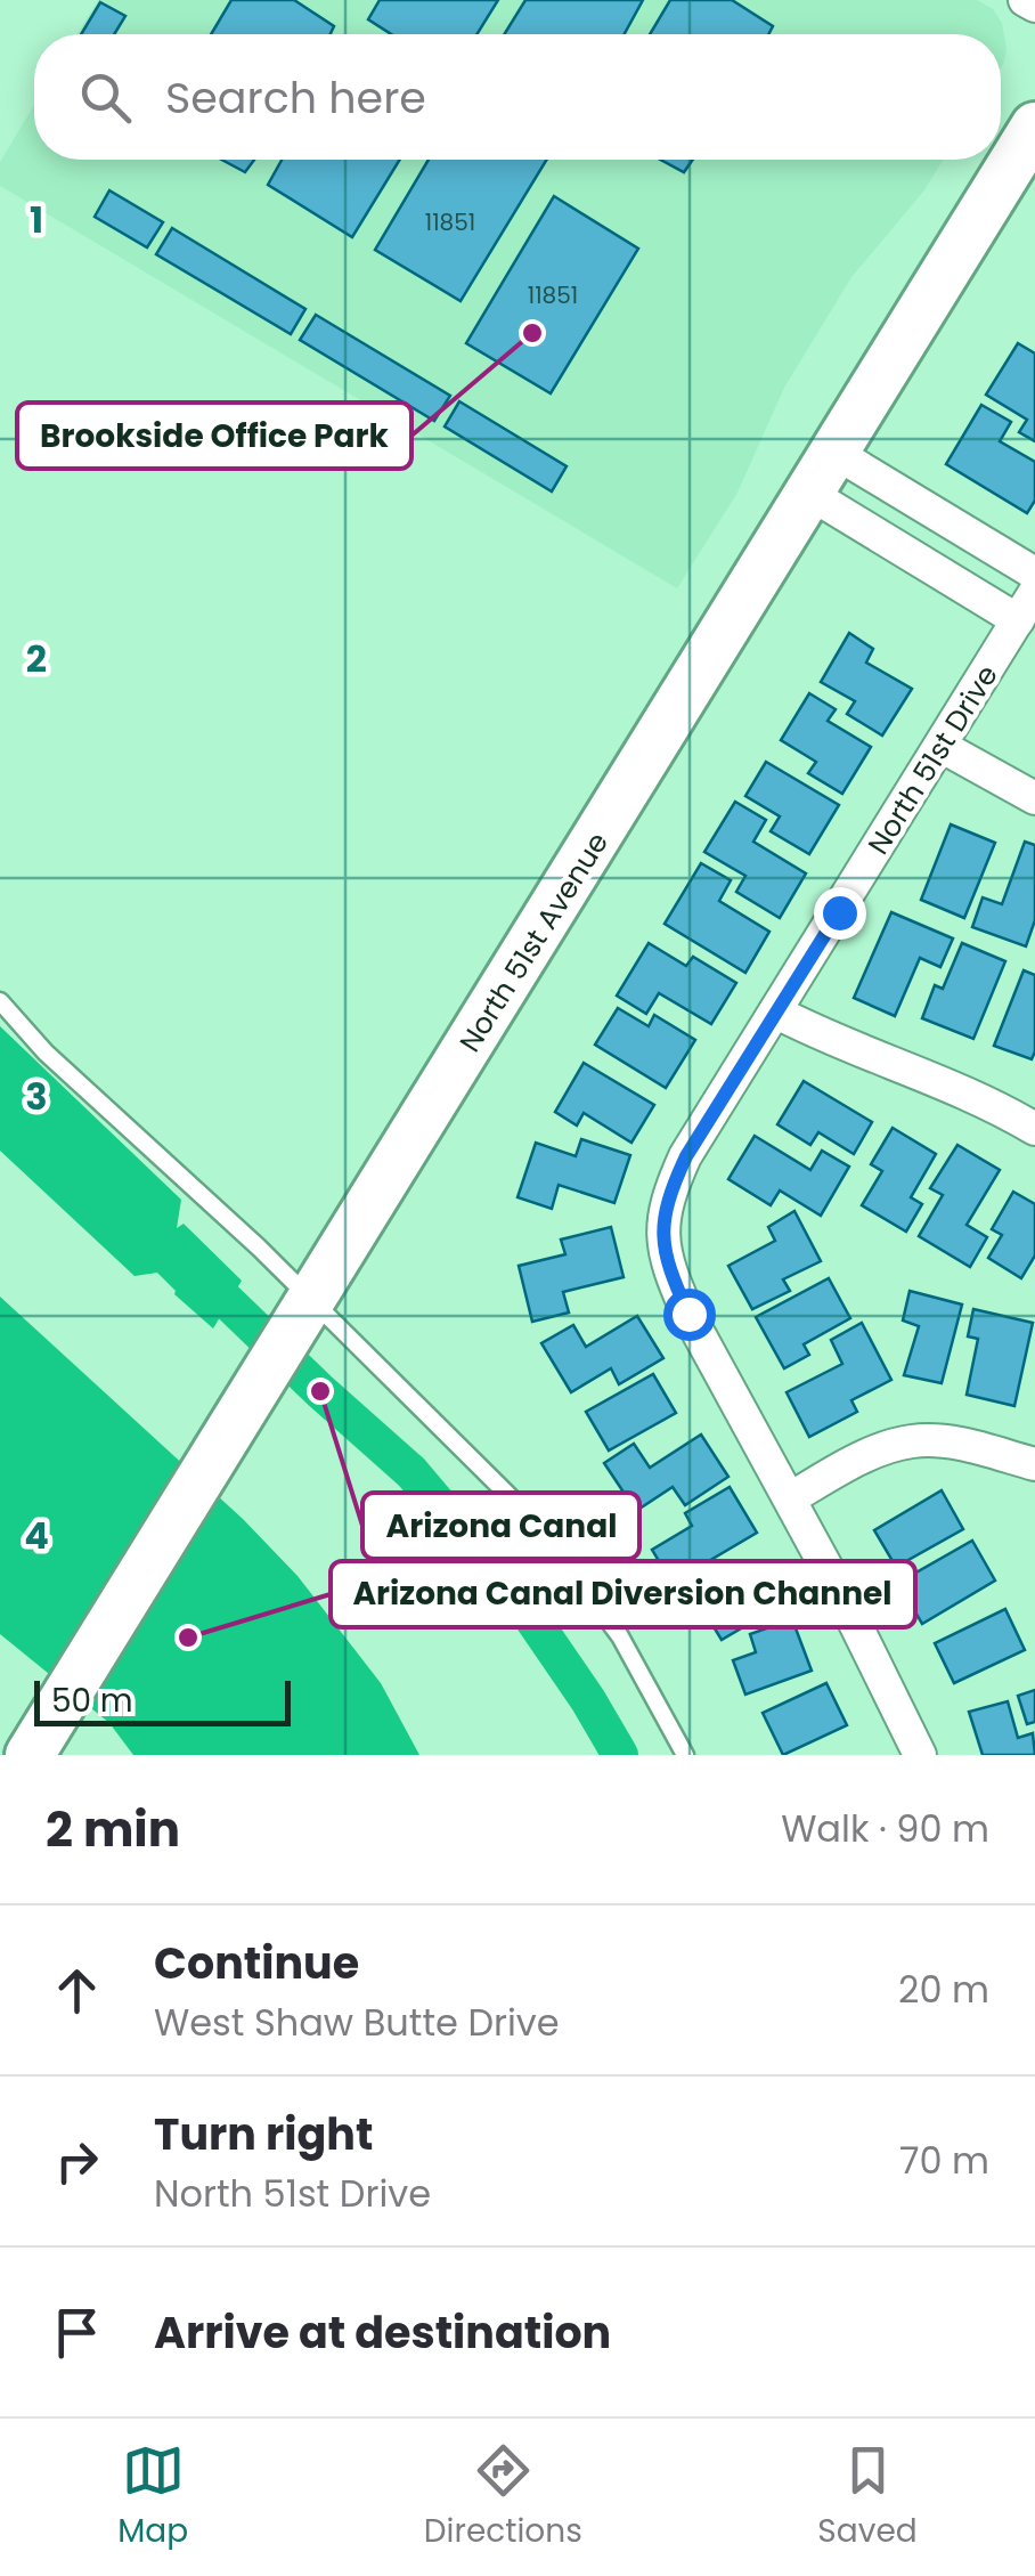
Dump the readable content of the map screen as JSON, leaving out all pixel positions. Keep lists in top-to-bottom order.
{
  "streets": {
    "main road": ["North 51st Avenue"],
    "street": ["North 51st Drive"]
  },
  "places": ["Brookside Office Park", "Arizona Canal", "Arizona Canal Diversion Channel"],
  "house_numbers": ["11851", "11851"],
  "scale_bar": "50 m",
  "page": {
    "search": "Search here",
    "scale": "50 m",
    "heading": ["2 min", "Walk · 90 m"],
    "list": [
      ["Continue", "West Shaw Butte Drive", "20 m"],
      ["Turn right", "North 51st Drive", "70 m"],
      "Arrive at destination"
    ],
    "nav": ["Map", "Directions", "Saved"]
  },
  "grid": {
    "rows": [
      "1",
      "2",
      "3",
      "4"
    ]
  }
}
